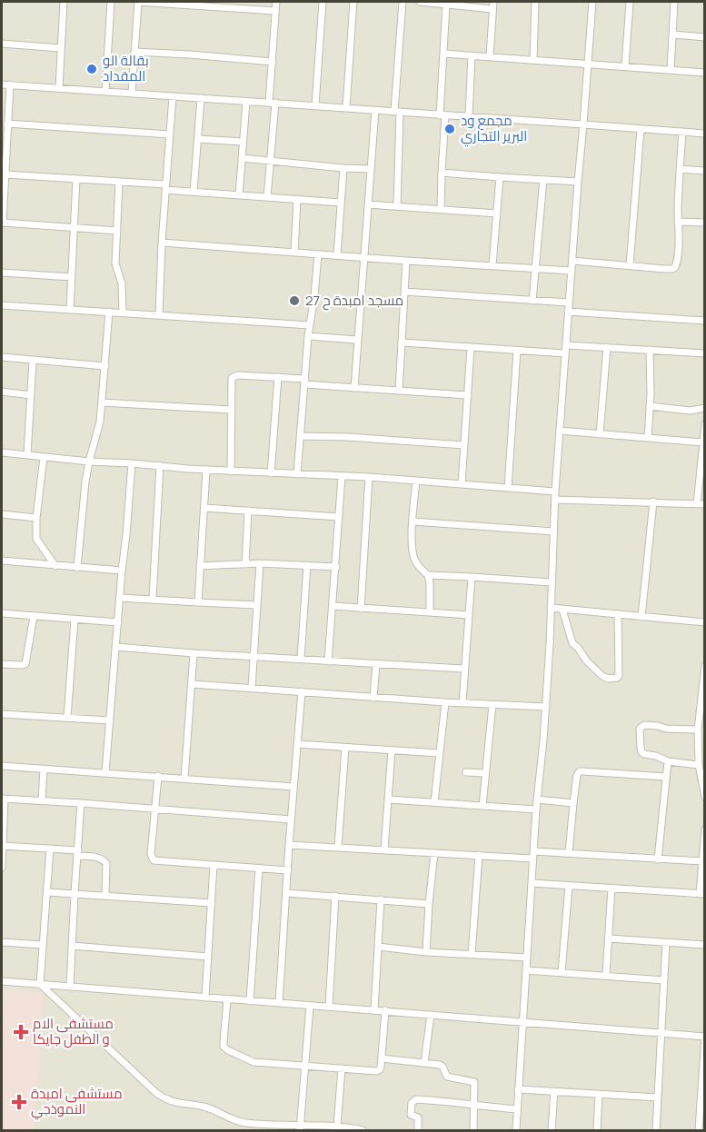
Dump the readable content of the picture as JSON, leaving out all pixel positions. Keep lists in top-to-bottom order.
{
  "places": {
    "other": ["بقالة الو المقداد", "مجمع ود البرير التجاري", "مسجد امبدة ح 27"],
    "health": ["مستشفى الام و الطفل جايكا", "مستشفى امبدة النموذجي"]
  }
}
